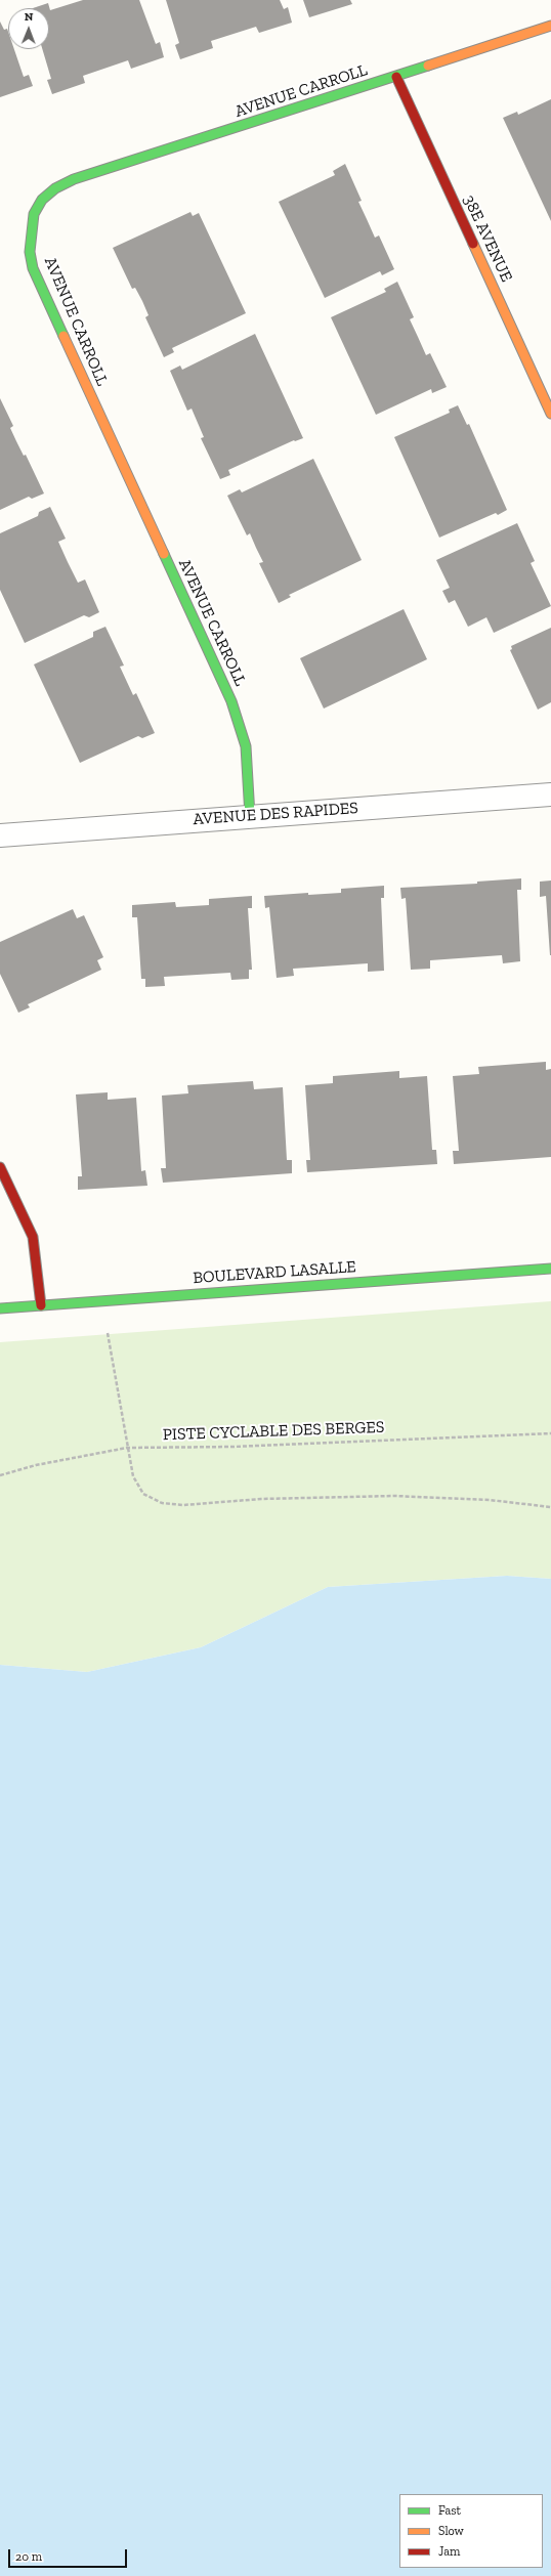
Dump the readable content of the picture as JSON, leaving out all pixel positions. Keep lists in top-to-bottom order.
{
  "streets": {
    "street": [
      "AVENUE CARROLL",
      "38E AVENUE",
      "AVENUE DES RAPIDES",
      "BOULEVARD LASALLE"
    ],
    "path": ["PISTE CYCLABLE DES BERGES"]
  },
  "crossings": [
    ["AVENUE CARROLL", "38E AVENUE"],
    ["AVENUE CARROLL", "AVENUE DES RAPIDES"]
  ],
  "legend": ["Fast", "Slow", "Jam"],
  "scale_bar": "20 m",
  "north": "top"
}
